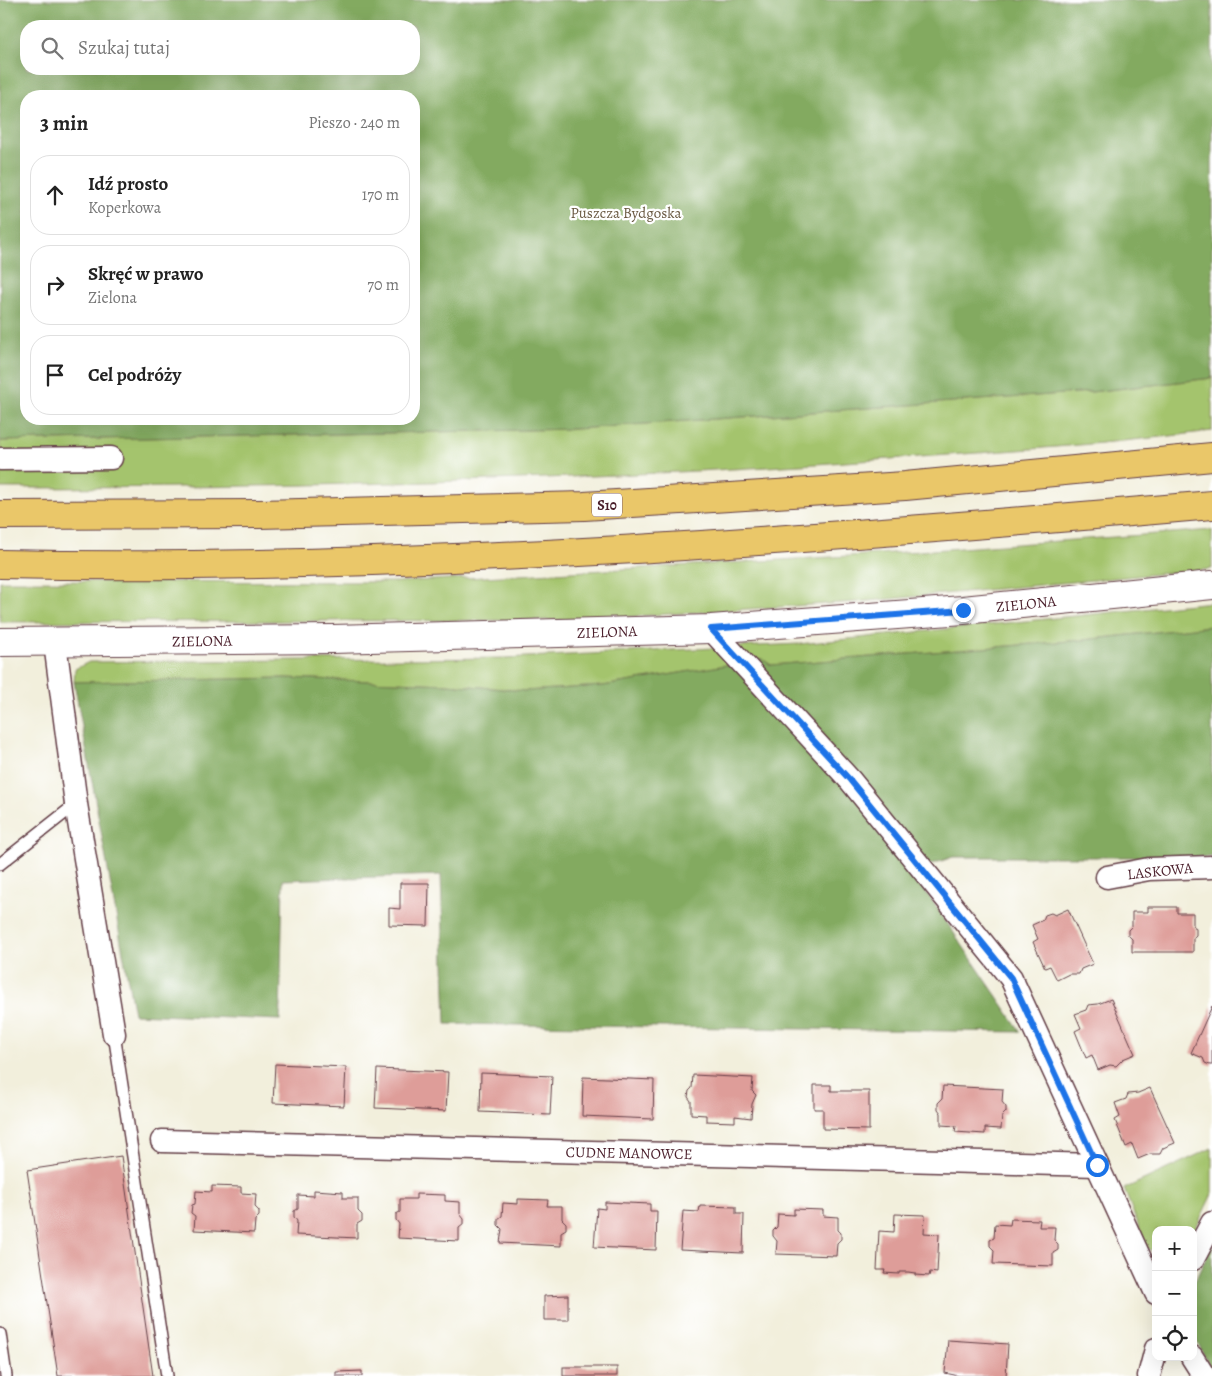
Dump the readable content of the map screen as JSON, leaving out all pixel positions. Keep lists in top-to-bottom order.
{
  "streets": {
    "highway": ["S10"],
    "street": ["ZIELONA", "LASKOWA", "CUDNE MANOWCE"]
  },
  "parks": ["Puszcza Bydgoska"],
  "page": {
    "search": "Szukaj tutaj",
    "heading": ["3 min", "Pieszo · 240 m"],
    "list": [
      ["Idź prosto", "Koperkowa", "170 m"],
      ["Skręć w prawo", "Zielona", "70 m"],
      "Cel podróży"
    ],
    "map_buttons": ["+", "−"]
  }
}
